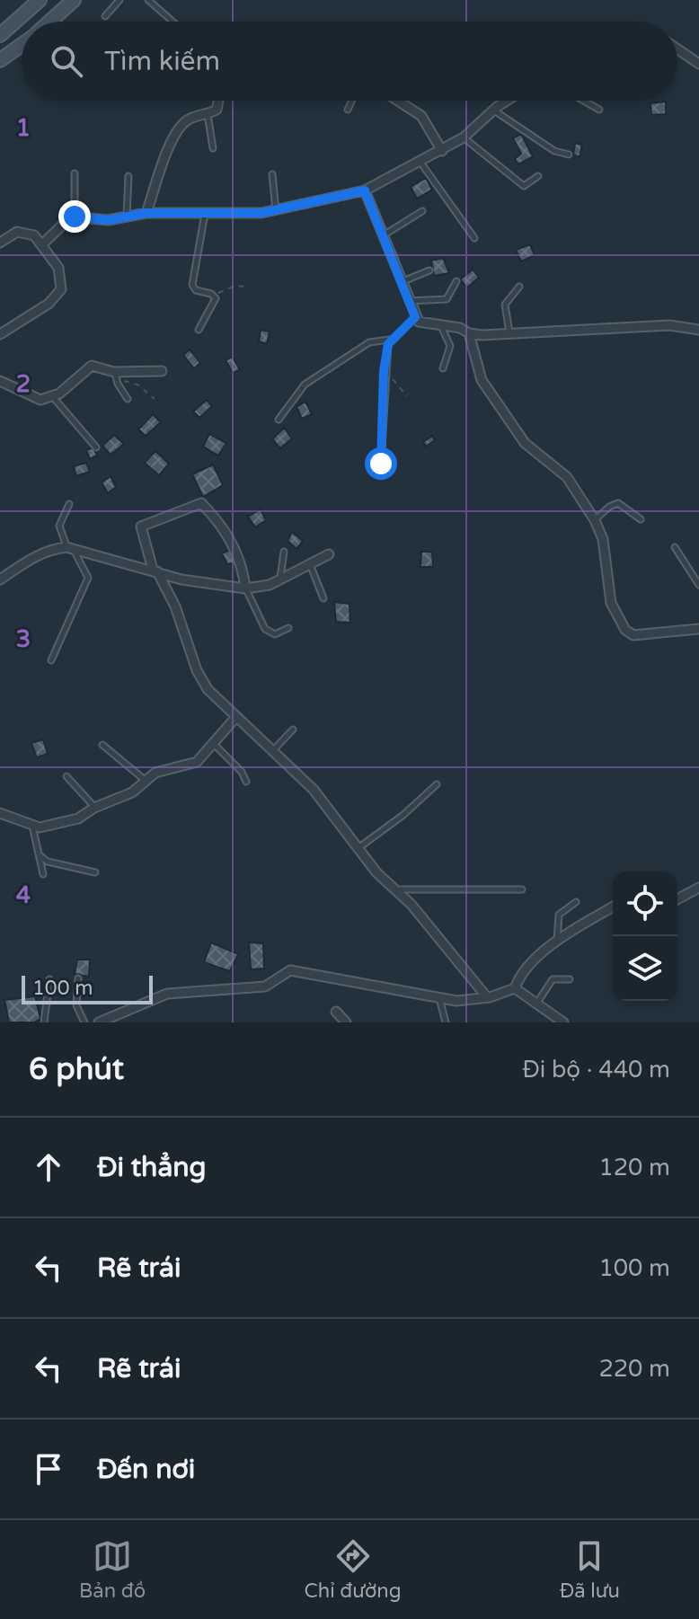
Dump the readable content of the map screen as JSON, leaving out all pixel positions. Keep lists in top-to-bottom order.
{
  "scale_bar": "100 m",
  "page": {
    "search": "Tìm kiếm",
    "scale": "100 m",
    "heading": ["6 phút", "Đi bộ · 440 m"],
    "list": [
      ["Đi thẳng", "120 m"],
      ["Rẽ trái", "100 m"],
      ["Rẽ trái", "220 m"],
      "Đến nơi"
    ],
    "nav": ["Bản đồ", "Chỉ đường", "Đã lưu"]
  },
  "grid": {
    "rows": [
      "1",
      "2",
      "3",
      "4"
    ]
  }
}
